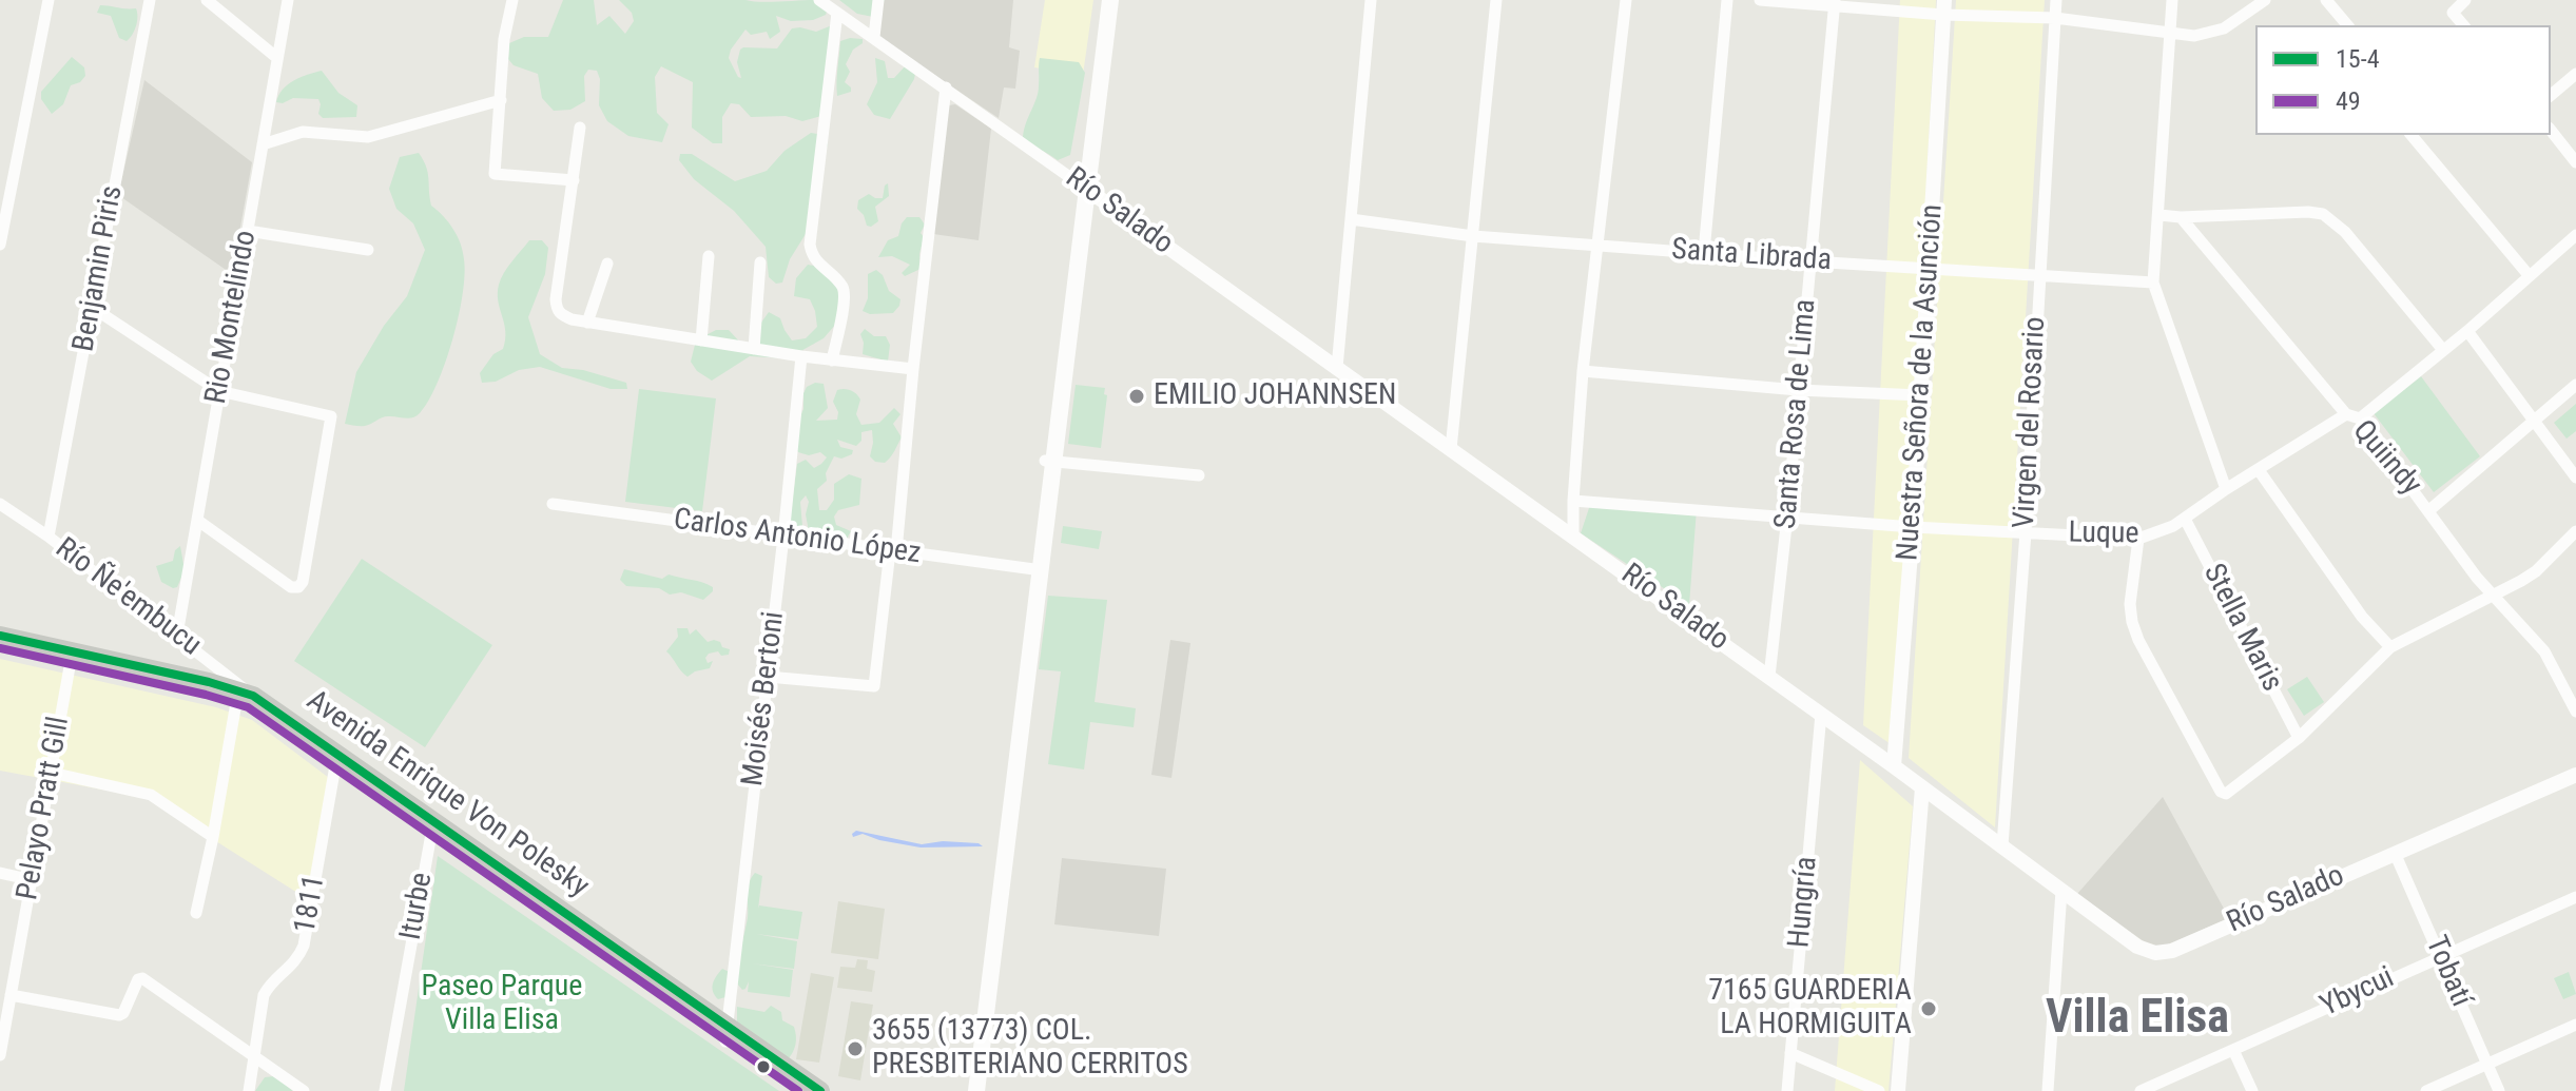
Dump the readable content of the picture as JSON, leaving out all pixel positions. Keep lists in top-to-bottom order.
{
  "streets": {
    "main road": ["Avenida Enrique Von Polesky"],
    "street": [
      "Río Salado",
      "Santa Librada",
      "Benjamin Piris",
      "Rio Montelindo",
      "Nuestra Señora de la Asunción",
      "Santa Rosa de Lima",
      "Virgen del Rosario",
      "Quiindy",
      "Luque",
      "Carlos Antonio López",
      "Río Ñe'embucu",
      "Stella Maris",
      "Moisés Bertoni",
      "Pelayo Pratt Gill",
      "Hungría",
      "1811",
      "Iturbe",
      "Tobatí",
      "Ybycui"
    ]
  },
  "crossings": [
    ["Río Salado", "Nuestra Señora de la Asunción"],
    ["Río Salado", "Santa Rosa de Lima"],
    ["Río Salado", "Virgen del Rosario"],
    ["Río Salado", "Hungría"],
    ["Río Salado", "Tobatí"],
    ["Santa Librada", "Nuestra Señora de la Asunción"],
    ["Santa Librada", "Santa Rosa de Lima"],
    ["Santa Librada", "Virgen del Rosario"],
    ["Benjamin Piris", "Río Ñe'embucu"],
    ["Rio Montelindo", "Río Ñe'embucu"],
    ["Nuestra Señora de la Asunción", "Luque"],
    ["Santa Rosa de Lima", "Luque"],
    ["Virgen del Rosario", "Luque"],
    ["Quiindy", "Luque"],
    ["Luque", "Stella Maris"],
    ["Carlos Antonio López", "Moisés Bertoni"],
    ["Río Ñe'embucu", "Avenida Enrique Von Polesky"],
    ["Moisés Bertoni", "Avenida Enrique Von Polesky"],
    ["Avenida Enrique Von Polesky", "Pelayo Pratt Gill"],
    ["Avenida Enrique Von Polesky", "1811"],
    ["Avenida Enrique Von Polesky", "Iturbe"],
    ["Tobatí", "Ybycui"]
  ],
  "districts": ["Villa Elisa"],
  "parks": ["Paseo Parque Villa Elisa"],
  "places": ["EMILIO JOHANNSEN", "7165 GUARDERIA LA HORMIGUITA", "3655 (13773) COL. PRESBITERIANO CERRITOS"],
  "lines": ["transit line 15-4", "transit line 49"],
  "legend": ["15-4", "49"]
}
